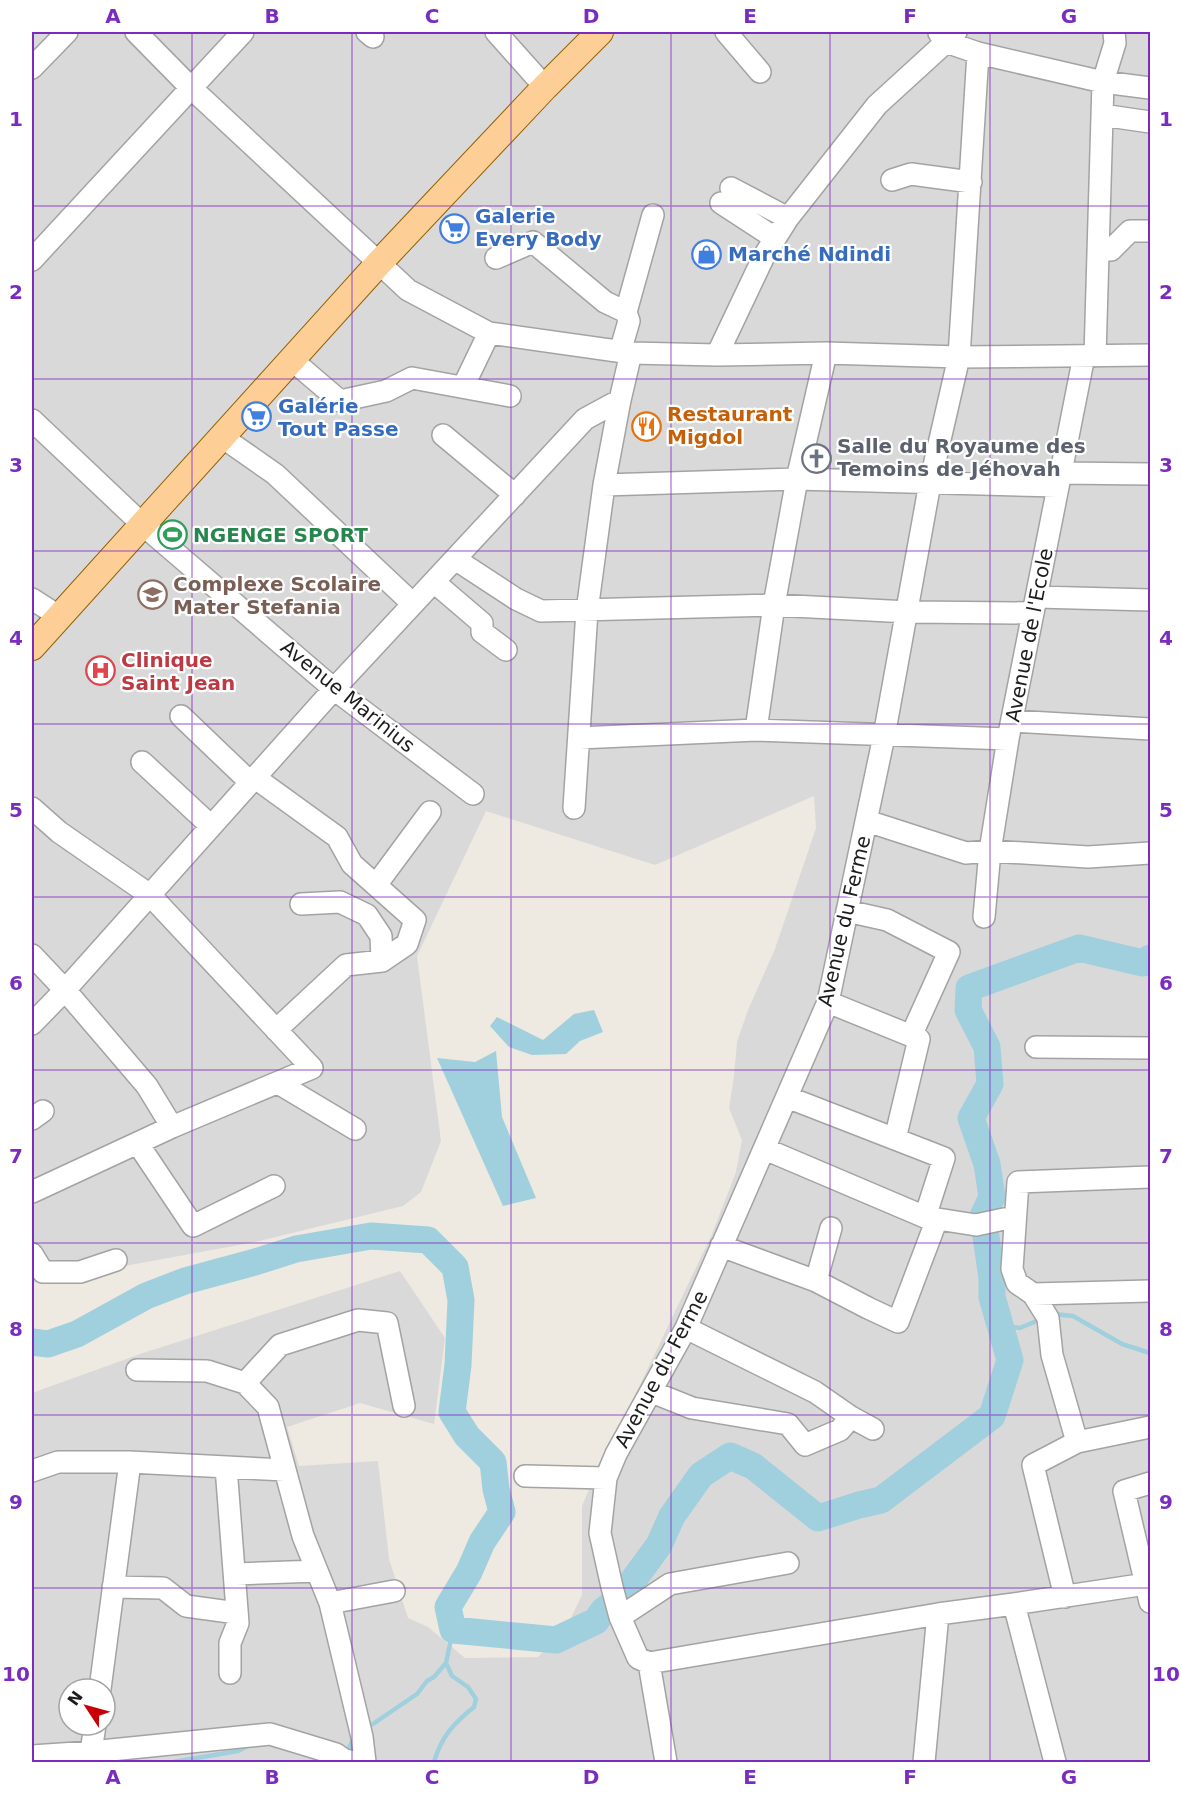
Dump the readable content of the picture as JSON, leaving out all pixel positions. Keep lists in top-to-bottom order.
{
  "streets": {
    "street": ["Avenue de l'Ecole", "Avenue Marinius", "Avenue du Ferme"]
  },
  "places": {
    "supermarket": ["Galerie Every Body", "Galérie Tout Passe"],
    "shop": ["Marché Ndindi"],
    "restaurant": ["Restaurant Migdol"],
    "church": ["Salle du Royaume des Temoins de Jéhovah"],
    "sports": ["NGENGE SPORT"],
    "school or university": ["Complexe Scolaire Mater Stefania"],
    "hospital": ["Clinique Saint Jean"]
  },
  "north": "top left",
  "grid": {
    "columns": [
      "A",
      "B",
      "C",
      "D",
      "E",
      "F",
      "G"
    ],
    "rows": [
      "1",
      "2",
      "3",
      "4",
      "5",
      "6",
      "7",
      "8",
      "9",
      "10"
    ]
  }
}
